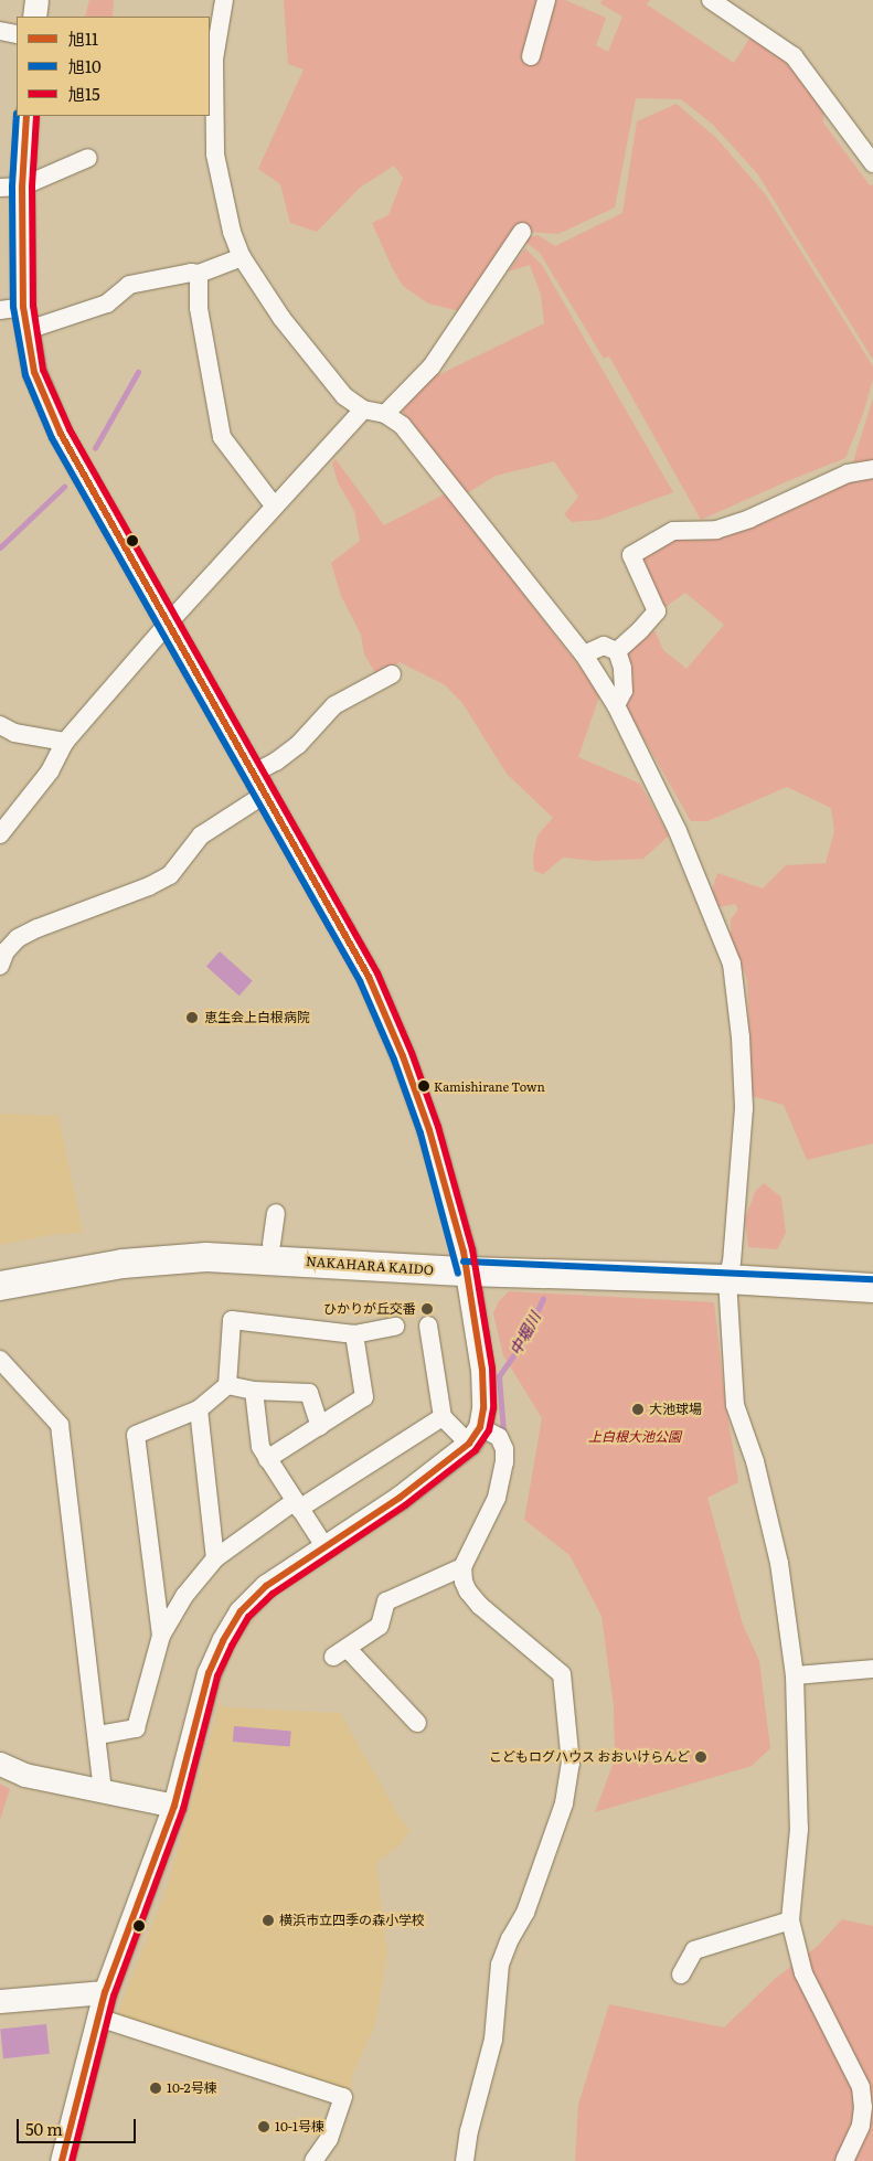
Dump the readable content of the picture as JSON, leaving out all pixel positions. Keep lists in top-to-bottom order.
{
  "streets": {
    "main road": ["NAKAHARA KAIDO"]
  },
  "water": ["中堀川"],
  "parks": ["上白根大池公園"],
  "places": [
    "恵生会上白根病院",
    "Kamishirane Town",
    "ひかりが丘交番",
    "大池球場",
    "こどもログハウス おおいけらんど",
    "横浜市立四季の森小学校",
    "10-2号棟",
    "10-1号棟"
  ],
  "lines": ["transit line 旭10", "transit line 旭11", "transit line 旭15"],
  "legend": ["旭11", "旭10", "旭15"],
  "scale_bar": "50 m"
}
